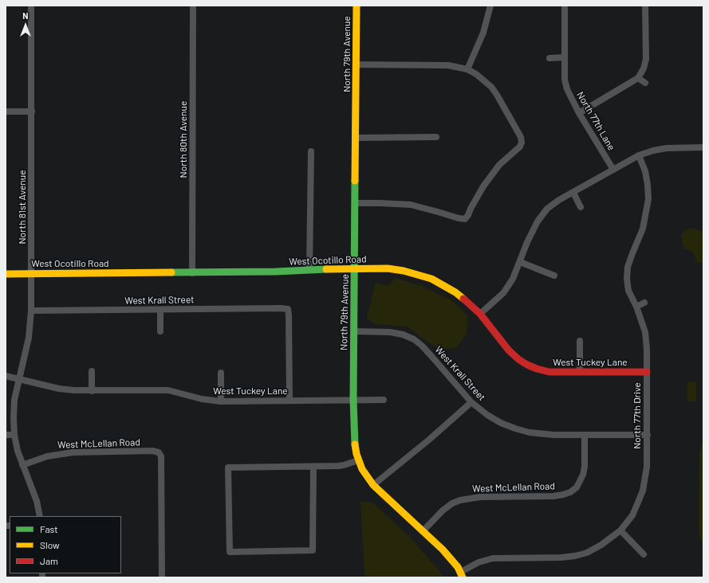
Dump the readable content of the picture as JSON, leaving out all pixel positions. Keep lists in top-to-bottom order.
{
  "streets": {
    "street": [
      "North 79th Avenue",
      "North 77th Lane",
      "North 80th Avenue",
      "North 81st Avenue",
      "West Ocotillo Road",
      "West Krall Street",
      "West Tuckey Lane",
      "North 77th Drive",
      "West McLellan Road"
    ]
  },
  "crossings": [
    ["North 79th Avenue", "West Ocotillo Road"],
    ["North 79th Avenue", "West Krall Street"],
    ["North 79th Avenue", "West Tuckey Lane"],
    ["North 79th Avenue", "North 77th Drive"],
    ["North 79th Avenue", "West McLellan Road"],
    ["North 80th Avenue", "West Ocotillo Road"],
    ["North 81st Avenue", "West Ocotillo Road"],
    ["North 81st Avenue", "West Krall Street"],
    ["North 81st Avenue", "West Tuckey Lane"],
    ["North 81st Avenue", "West McLellan Road"],
    ["West Ocotillo Road", "West Tuckey Lane"],
    ["West Krall Street", "West Tuckey Lane"],
    ["West Krall Street", "North 77th Drive"],
    ["West Krall Street", "West McLellan Road"],
    ["West Tuckey Lane", "North 77th Drive"]
  ],
  "legend": ["Fast", "Slow", "Jam"],
  "north": "top"
}
